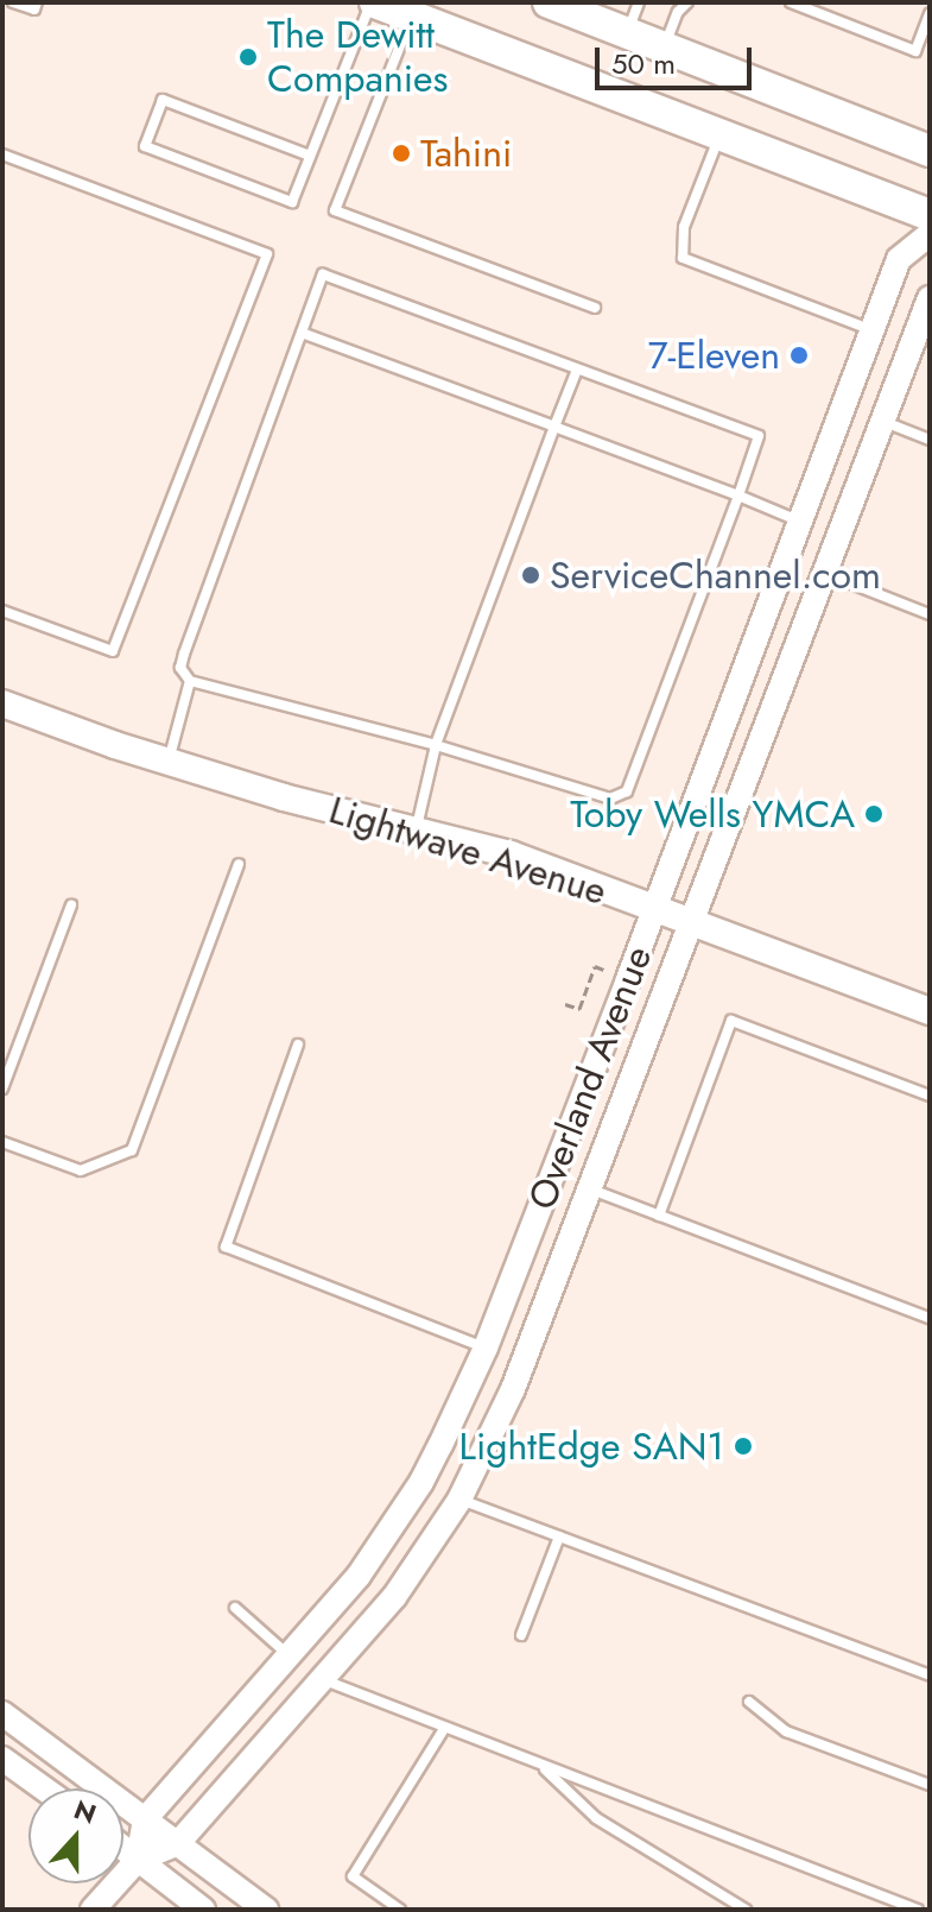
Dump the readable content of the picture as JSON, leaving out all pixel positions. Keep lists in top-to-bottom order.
{
  "streets": {
    "main road": ["Lightwave Avenue"],
    "street": ["Overland Avenue"]
  },
  "crossings": [
    ["Lightwave Avenue", "Overland Avenue"]
  ],
  "places": [
    "The Dewitt Companies",
    "Tahini",
    "7-Eleven",
    "ServiceChannel.com",
    "Toby Wells YMCA",
    "LightEdge SAN1"
  ],
  "scale_bar": "50 m",
  "north": "top"
}
